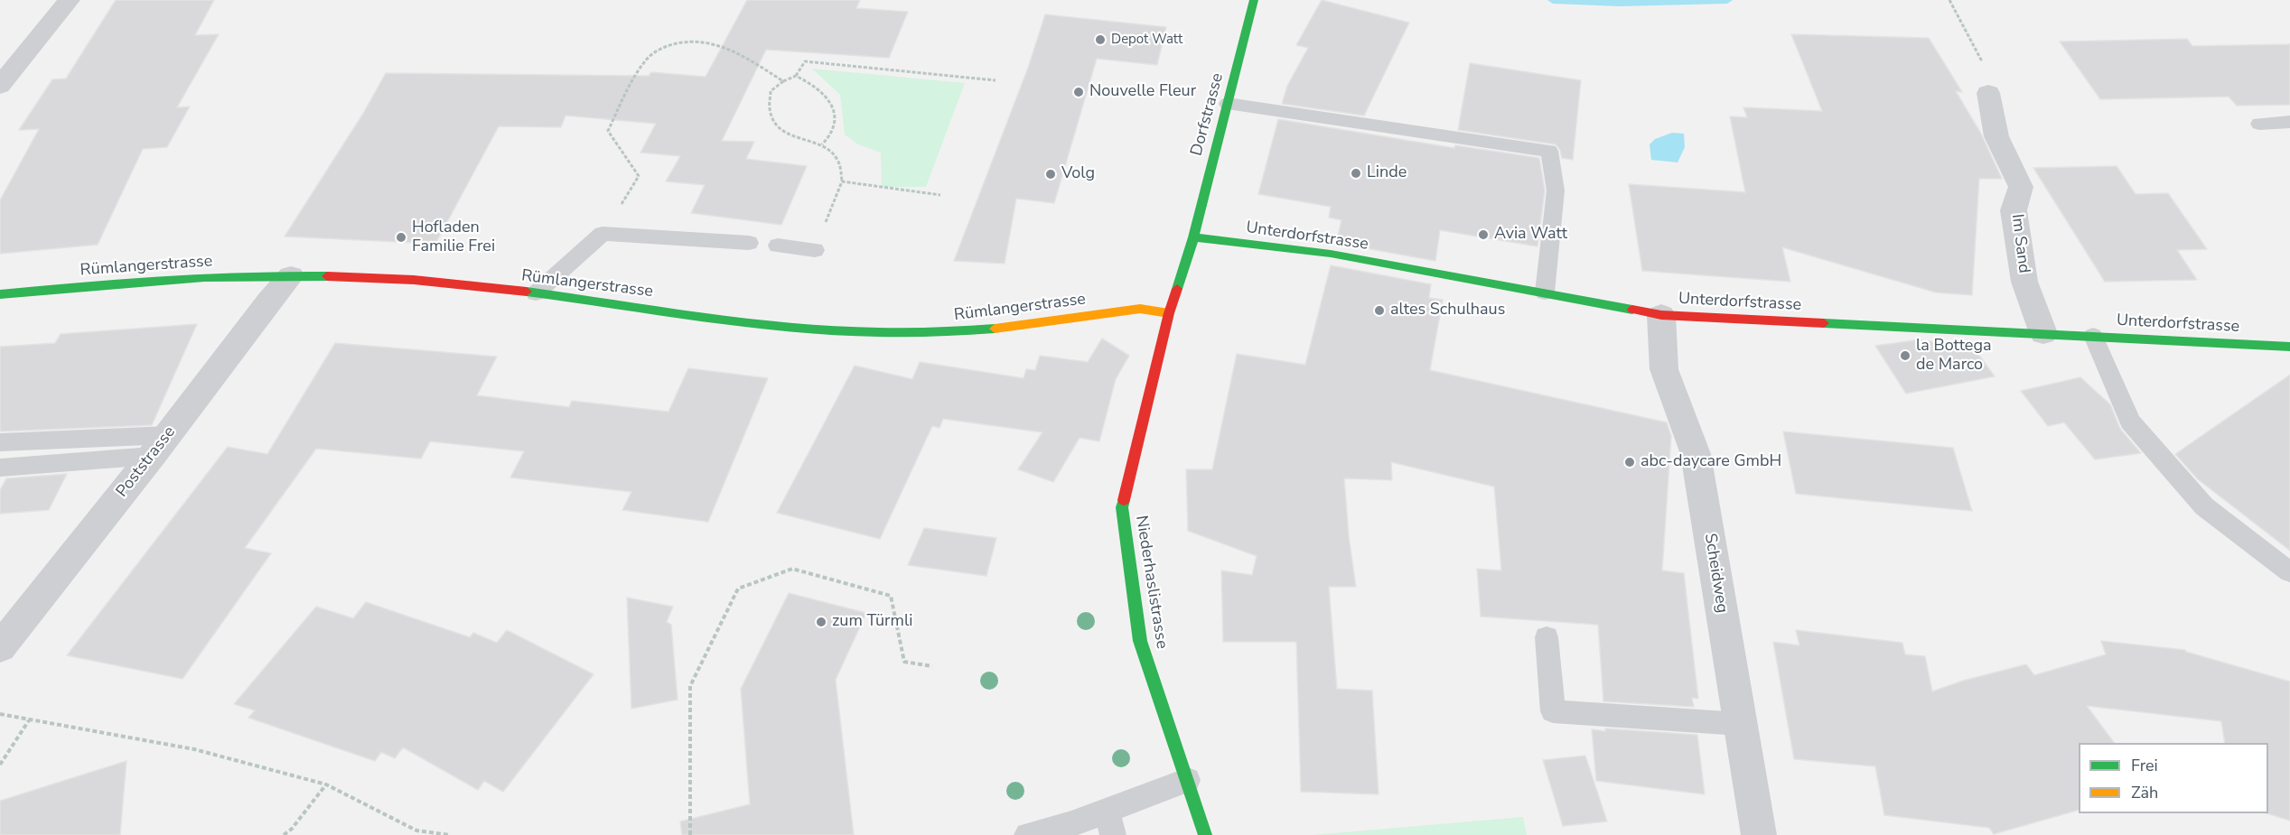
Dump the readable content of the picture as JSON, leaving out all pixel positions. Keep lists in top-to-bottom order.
{
  "streets": {
    "street": [
      "Dorfstrasse",
      "Unterdorfstrasse",
      "Im Sand",
      "Rümlangerstrasse",
      "Poststrasse",
      "Scheidweg",
      "Niederhaslistrasse"
    ]
  },
  "crossings": [
    ["Dorfstrasse", "Unterdorfstrasse"],
    ["Dorfstrasse", "Niederhaslistrasse"],
    ["Unterdorfstrasse", "Im Sand"],
    ["Unterdorfstrasse", "Scheidweg"],
    ["Unterdorfstrasse", "Niederhaslistrasse"],
    ["Rümlangerstrasse", "Poststrasse"],
    ["Rümlangerstrasse", "Niederhaslistrasse"]
  ],
  "places": [
    "Depot Watt",
    "Nouvelle Fleur",
    "Linde",
    "Volg",
    "Avia Watt",
    "Hofladen Familie Frei",
    "altes Schulhaus",
    "la Bottega de Marco",
    "abc-daycare GmbH",
    "zum Türmli"
  ],
  "legend": ["Frei", "Zäh"]
}
